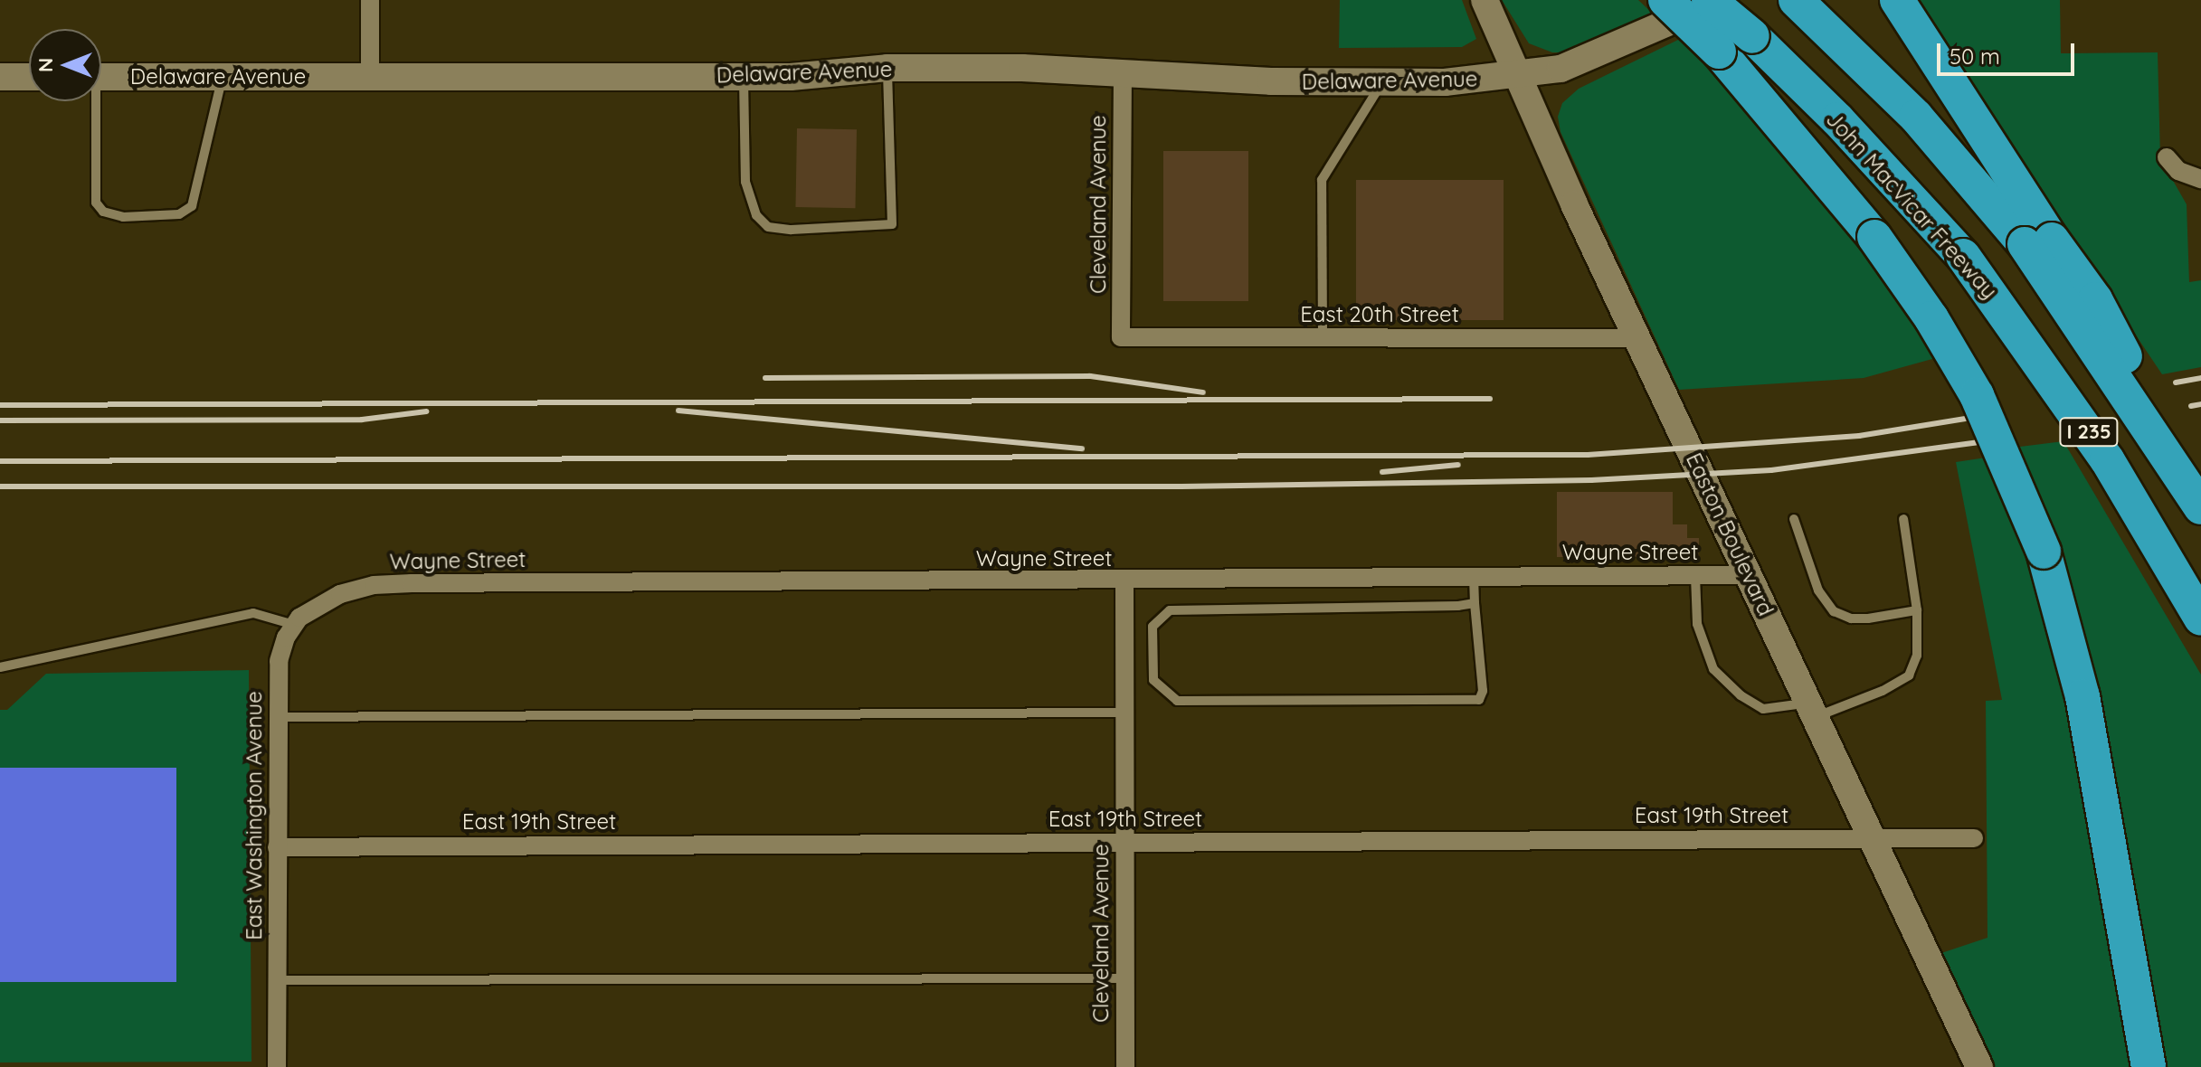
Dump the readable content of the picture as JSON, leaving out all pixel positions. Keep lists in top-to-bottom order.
{
  "streets": {
    "highway": ["John MacVicar Freeway", "I 235"],
    "main road": ["Delaware Avenue", "Easton Boulevard"],
    "street": [
      "Cleveland Avenue",
      "East 20th Street",
      "Wayne Street",
      "East Washington Avenue",
      "East 19th Street"
    ]
  },
  "crossings": [
    ["Delaware Avenue", "Cleveland Avenue"],
    ["Delaware Avenue", "Easton Boulevard"],
    ["Cleveland Avenue", "East 20th Street"],
    ["Cleveland Avenue", "Wayne Street"],
    ["Cleveland Avenue", "East 19th Street"],
    ["East 20th Street", "Easton Boulevard"],
    ["Easton Boulevard", "Wayne Street"],
    ["Easton Boulevard", "East 19th Street"],
    ["Wayne Street", "East Washington Avenue"],
    ["East Washington Avenue", "East 19th Street"]
  ],
  "scale_bar": "50 m",
  "north": "left"
}
